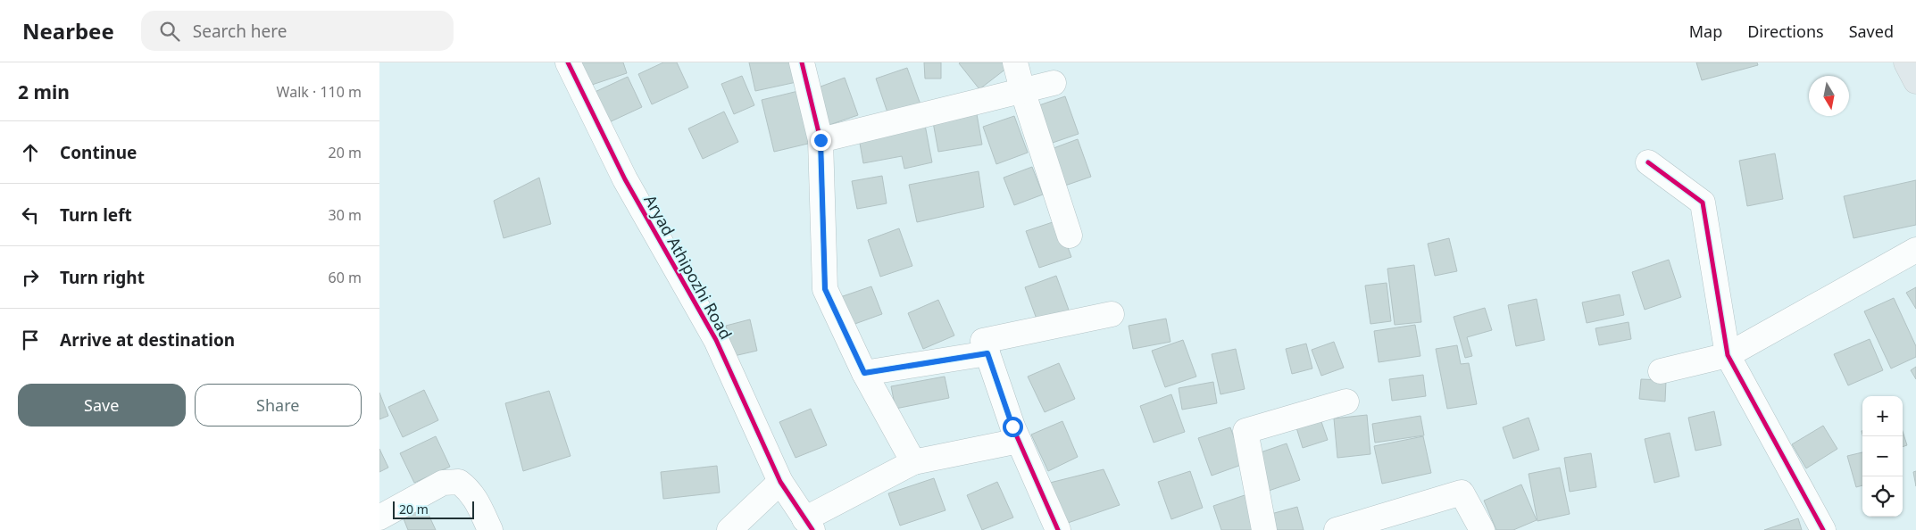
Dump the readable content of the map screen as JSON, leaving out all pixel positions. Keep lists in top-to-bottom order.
{
  "streets": {
    "street": ["Aryad Athipozhi Road"]
  },
  "scale_bar": "20 m",
  "north": "bottom",
  "page": {
    "header": "Nearbee",
    "search": "Search here",
    "nav": ["Map", "Directions", "Saved"],
    "heading": ["2 min", "Walk · 110 m"],
    "list": [
      ["Continue", "20 m"],
      ["Turn left", "30 m"],
      ["Turn right", "60 m"],
      "Arrive at destination"
    ],
    "buttons": ["Save", "Share"],
    "map_buttons": ["+", "−"],
    "scale": "20 m"
  }
}
